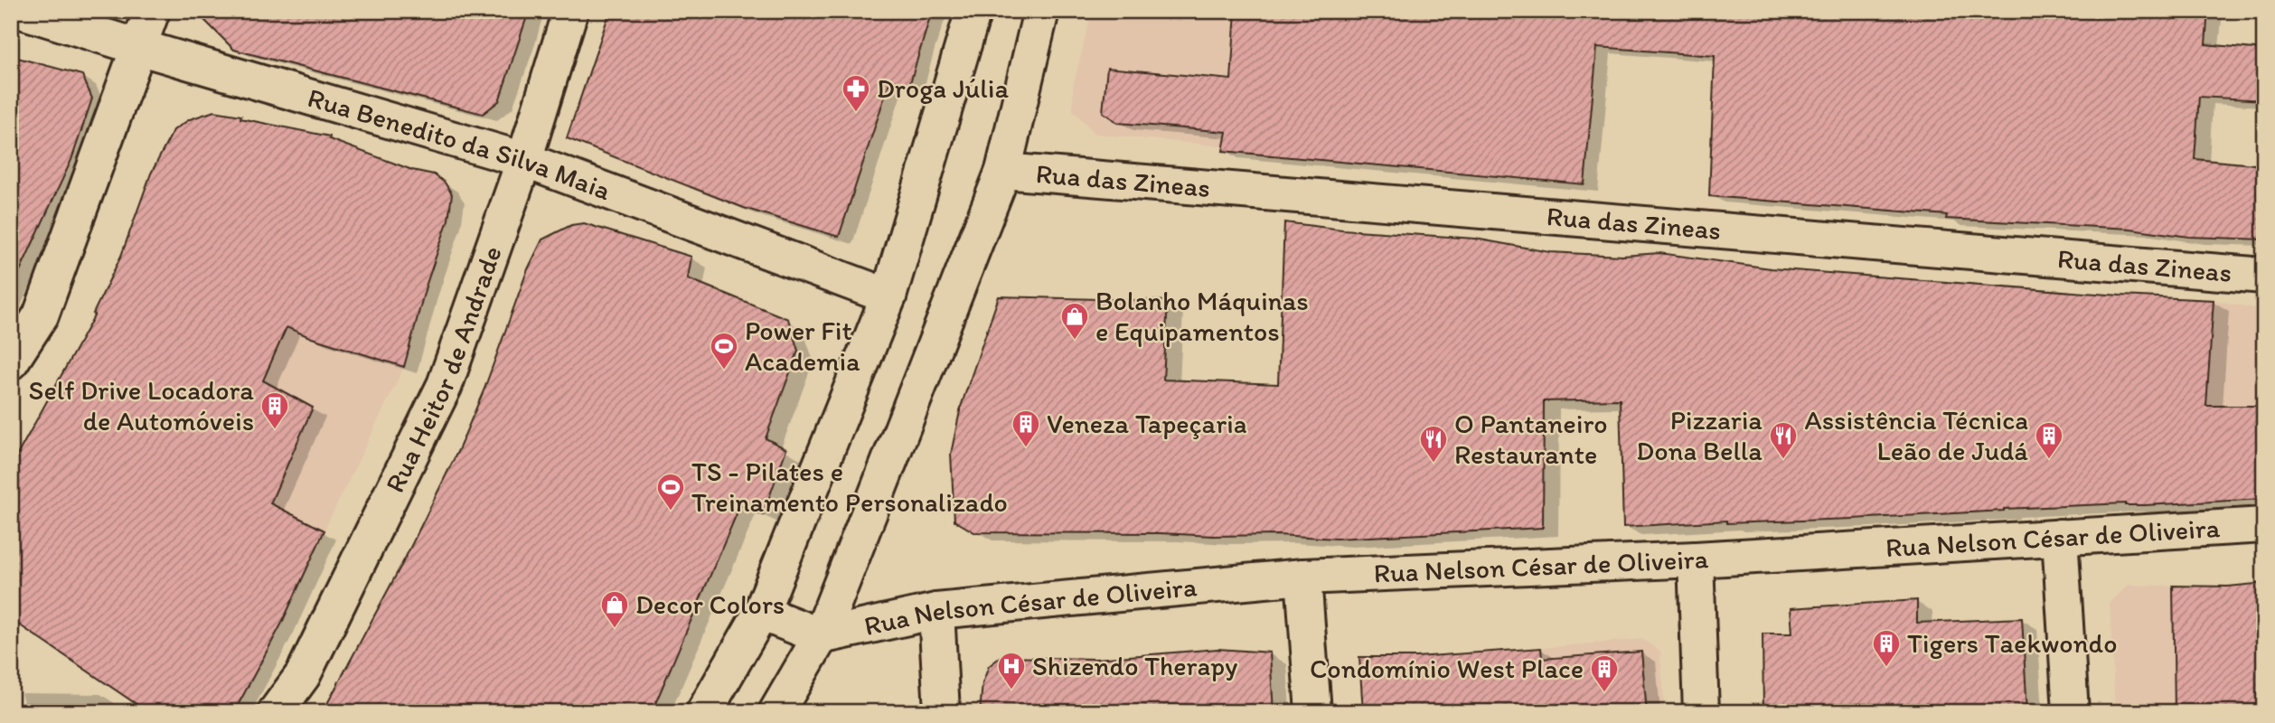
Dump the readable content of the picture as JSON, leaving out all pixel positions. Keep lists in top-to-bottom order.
{
  "streets": {
    "street": [
      "Rua Benedito da Silva Maia",
      "Rua das Zineas",
      "Rua Heitor de Andrade",
      "Rua Nelson César de Oliveira"
    ]
  },
  "crossings": [
    ["Rua Benedito da Silva Maia", "Rua Heitor de Andrade"]
  ],
  "places": {
    "pharmacy": ["Droga Júlia"],
    "shop": ["Bolanho Máquinas e Equipamentos", "Decor Colors"],
    "sports": ["Power Fit Academia", "TS - Pilates e Treinamento Personalizado"],
    "building": [
      "Self Drive Locadora de Automóveis",
      "Veneza Tapeçaria",
      "Assistência Técnica Leão de Judá",
      "Tigers Taekwondo",
      "Condomínio West Place"
    ],
    "restaurant": ["Pizzaria Dona Bella", "O Pantaneiro Restaurante"],
    "hospital": ["Shizendo Therapy"]
  }
}
